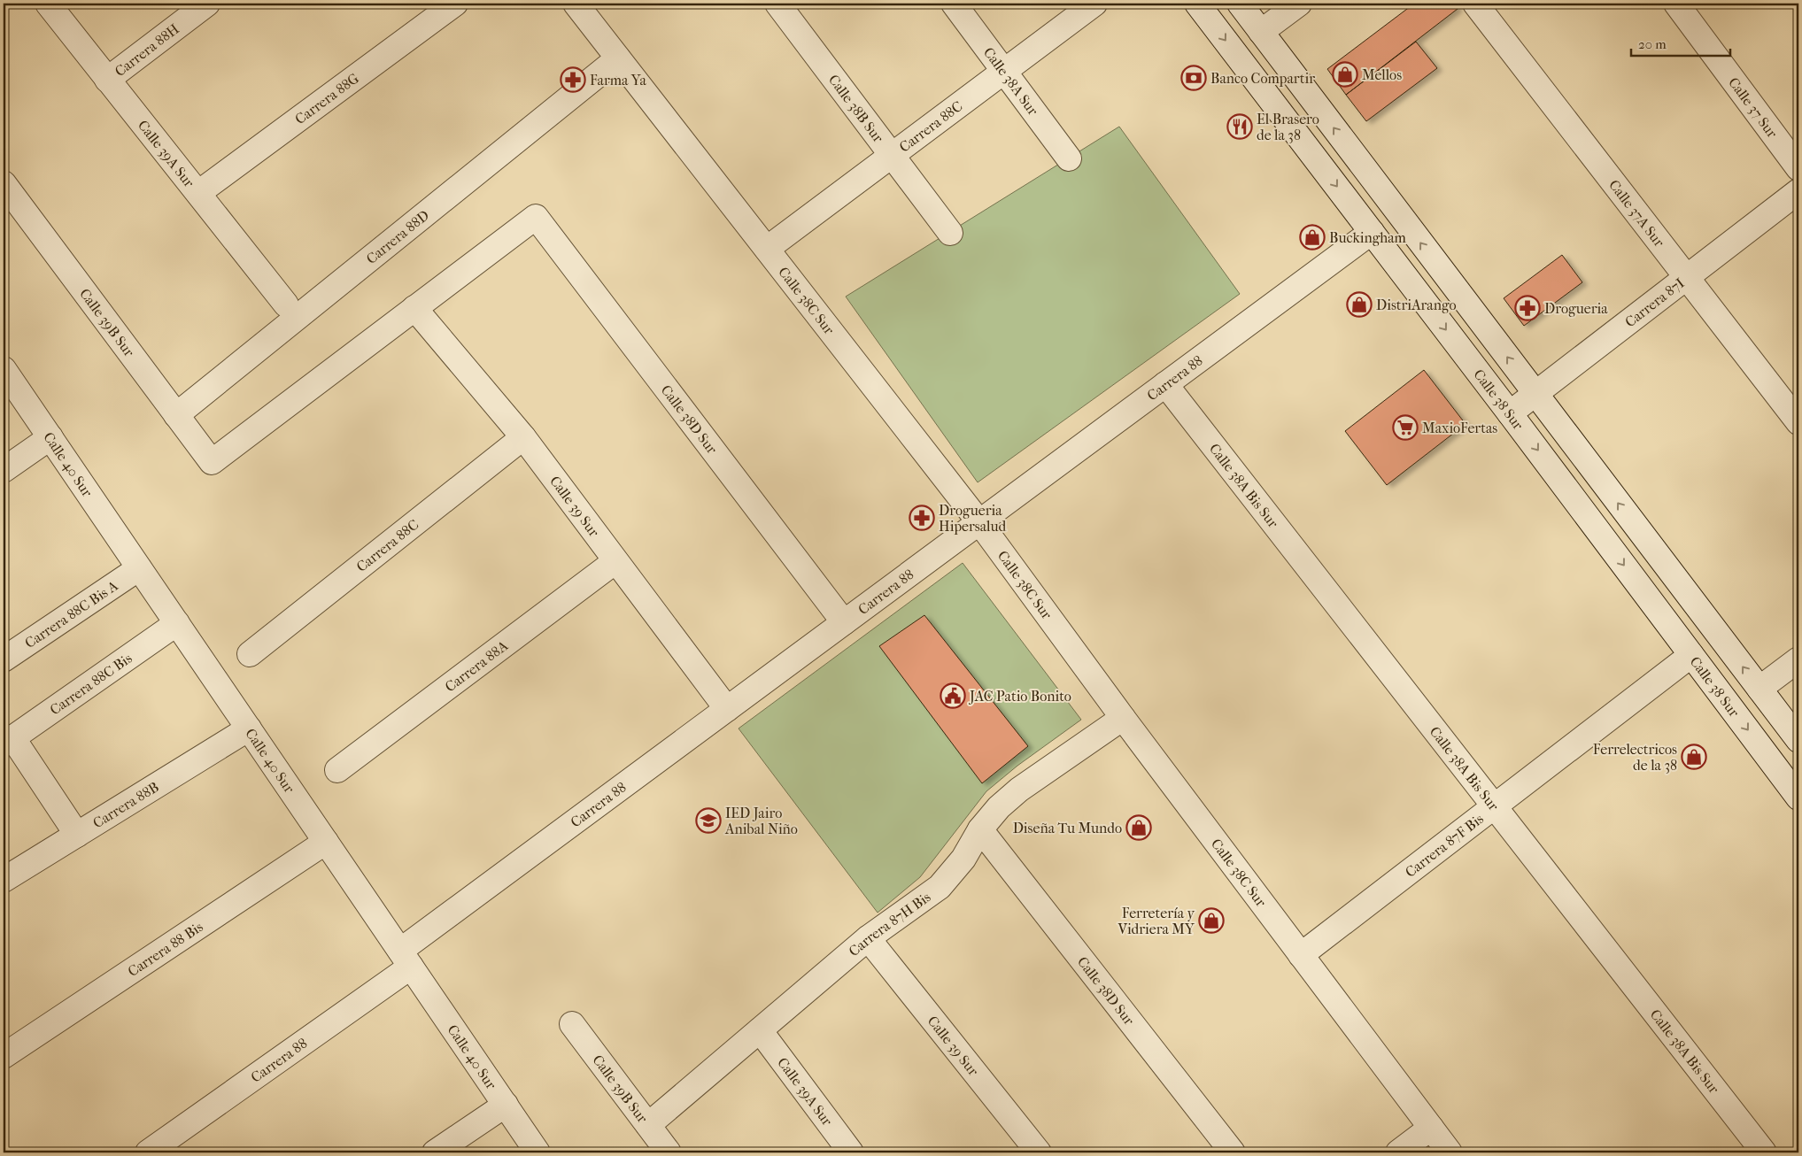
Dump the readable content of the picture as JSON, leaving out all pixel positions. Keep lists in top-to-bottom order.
{
  "streets": {
    "street": [
      "Carrera 88H",
      "Calle 38A Sur",
      "Carrera 88G",
      "Calle 37 Sur",
      "Calle 38B Sur",
      "Carrera 88C",
      "Calle 39A Sur",
      "Calle 37A Sur",
      "Carrera 88D",
      "Calle 38C Sur",
      "Carrera 87I",
      "Calle 39B Sur",
      "Carrera 88",
      "Calle 38 Sur",
      "Calle 38D Sur",
      "Calle 40 Sur",
      "Calle 38A Bis Sur",
      "Calle 39 Sur",
      "Carrera 88C Bis A",
      "Carrera 88A",
      "Carrera 88C Bis",
      "Carrera 88B",
      "Carrera 87F Bis",
      "Carrera 87H Bis",
      "Carrera 88 Bis"
    ]
  },
  "crossings": [
    ["Carrera 88H", "Calle 39A Sur"],
    ["Calle 38A Sur", "Carrera 88C"],
    ["Carrera 88G", "Calle 39A Sur"],
    ["Calle 38B Sur", "Carrera 88C"],
    ["Carrera 88C", "Calle 38C Sur"],
    ["Carrera 88C", "Calle 39 Sur"],
    ["Calle 39A Sur", "Carrera 87H Bis"],
    ["Calle 37A Sur", "Carrera 87I"],
    ["Carrera 88D", "Calle 38C Sur"],
    ["Carrera 88D", "Calle 39B Sur"],
    ["Calle 38C Sur", "Carrera 88"],
    ["Calle 38C Sur", "Carrera 87F Bis"],
    ["Calle 38C Sur", "Carrera 87H Bis"],
    ["Carrera 87I", "Calle 38 Sur"],
    ["Calle 39B Sur", "Calle 38D Sur"],
    ["Calle 39B Sur", "Calle 39 Sur"],
    ["Calle 39B Sur", "Carrera 87H Bis"],
    ["Carrera 88", "Calle 38 Sur"],
    ["Carrera 88", "Calle 38D Sur"],
    ["Carrera 88", "Calle 40 Sur"],
    ["Carrera 88", "Calle 38A Bis Sur"],
    ["Carrera 88", "Calle 39 Sur"],
    ["Calle 38 Sur", "Carrera 87F Bis"],
    ["Calle 38D Sur", "Calle 39 Sur"],
    ["Calle 38D Sur", "Carrera 87H Bis"],
    ["Calle 40 Sur", "Carrera 88C Bis A"],
    ["Calle 40 Sur", "Carrera 88C Bis"],
    ["Calle 40 Sur", "Carrera 88B"],
    ["Calle 40 Sur", "Carrera 88 Bis"],
    ["Calle 38A Bis Sur", "Carrera 87F Bis"],
    ["Calle 39 Sur", "Carrera 88A"],
    ["Calle 39 Sur", "Carrera 87H Bis"]
  ],
  "places": {
    "shop": [
      "Mellos",
      "Buckingham",
      "DistriArango",
      "Ferrelectricos de la 38",
      "Diseña Tu Mundo",
      "Ferretería y Vidriera MY"
    ],
    "bank": ["Banco Compartir"],
    "pharmacy": ["Farma Ya", "Drogueria", "Drogueria Hipersalud"],
    "restaurant": ["El Brasero de la 38"],
    "supermarket": ["MaxioFertas"],
    "public building": ["JAC Patio Bonito"],
    "school or university": ["IED Jairo Anibal Niño"]
  },
  "scale_bar": "20 m"
}
